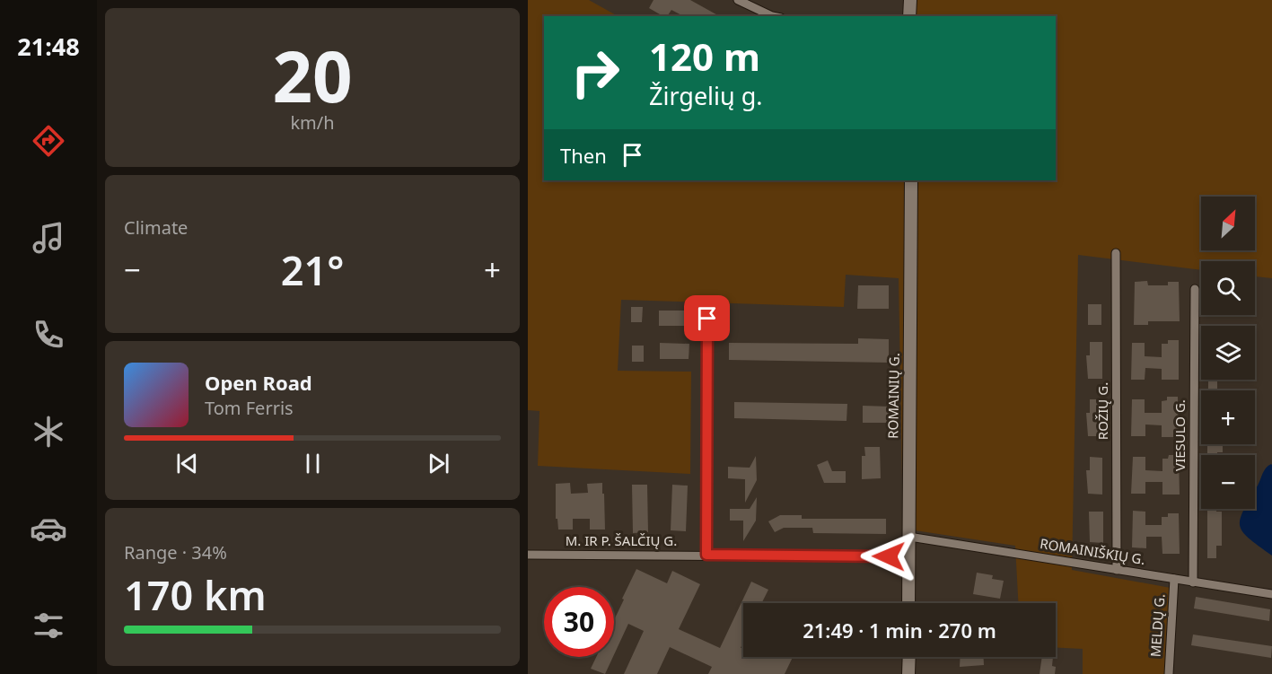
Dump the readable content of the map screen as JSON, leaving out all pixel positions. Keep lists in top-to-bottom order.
{
  "streets": {
    "main road": ["ROMAINIŲ G."],
    "street": [
      "ROŽIŲ G.",
      "VIESULO G.",
      "M. IR P. ŠALČIŲ G.",
      "ROMAINIŠKIŲ G.",
      "MELDŲ G."
    ]
  },
  "crossings": [
    ["ROMAINIŲ G.", "M. IR P. ŠALČIŲ G."],
    ["ROMAINIŲ G.", "ROMAINIŠKIŲ G."],
    ["ROŽIŲ G.", "ROMAINIŠKIŲ G."],
    ["VIESULO G.", "ROMAINIŠKIŲ G."],
    ["ROMAINIŠKIŲ G.", "MELDŲ G."]
  ],
  "north": "top right",
  "page": {
    "tabs": "21:48",
    "tile": [
      ["20", "km/h"],
      "Climate",
      ["Range · 34%", "170 km"]
    ],
    "turn": ["120 m", "Žirgelių g."],
    "then": "Then",
    "map_buttons": ["+", "−"],
    "heat": ["−", "21°", "+"],
    "song": ["Open Road", "Tom Ferris"],
    "limit": "30",
    "trip": "21:49 · 1 min · 270 m"
  }
}
